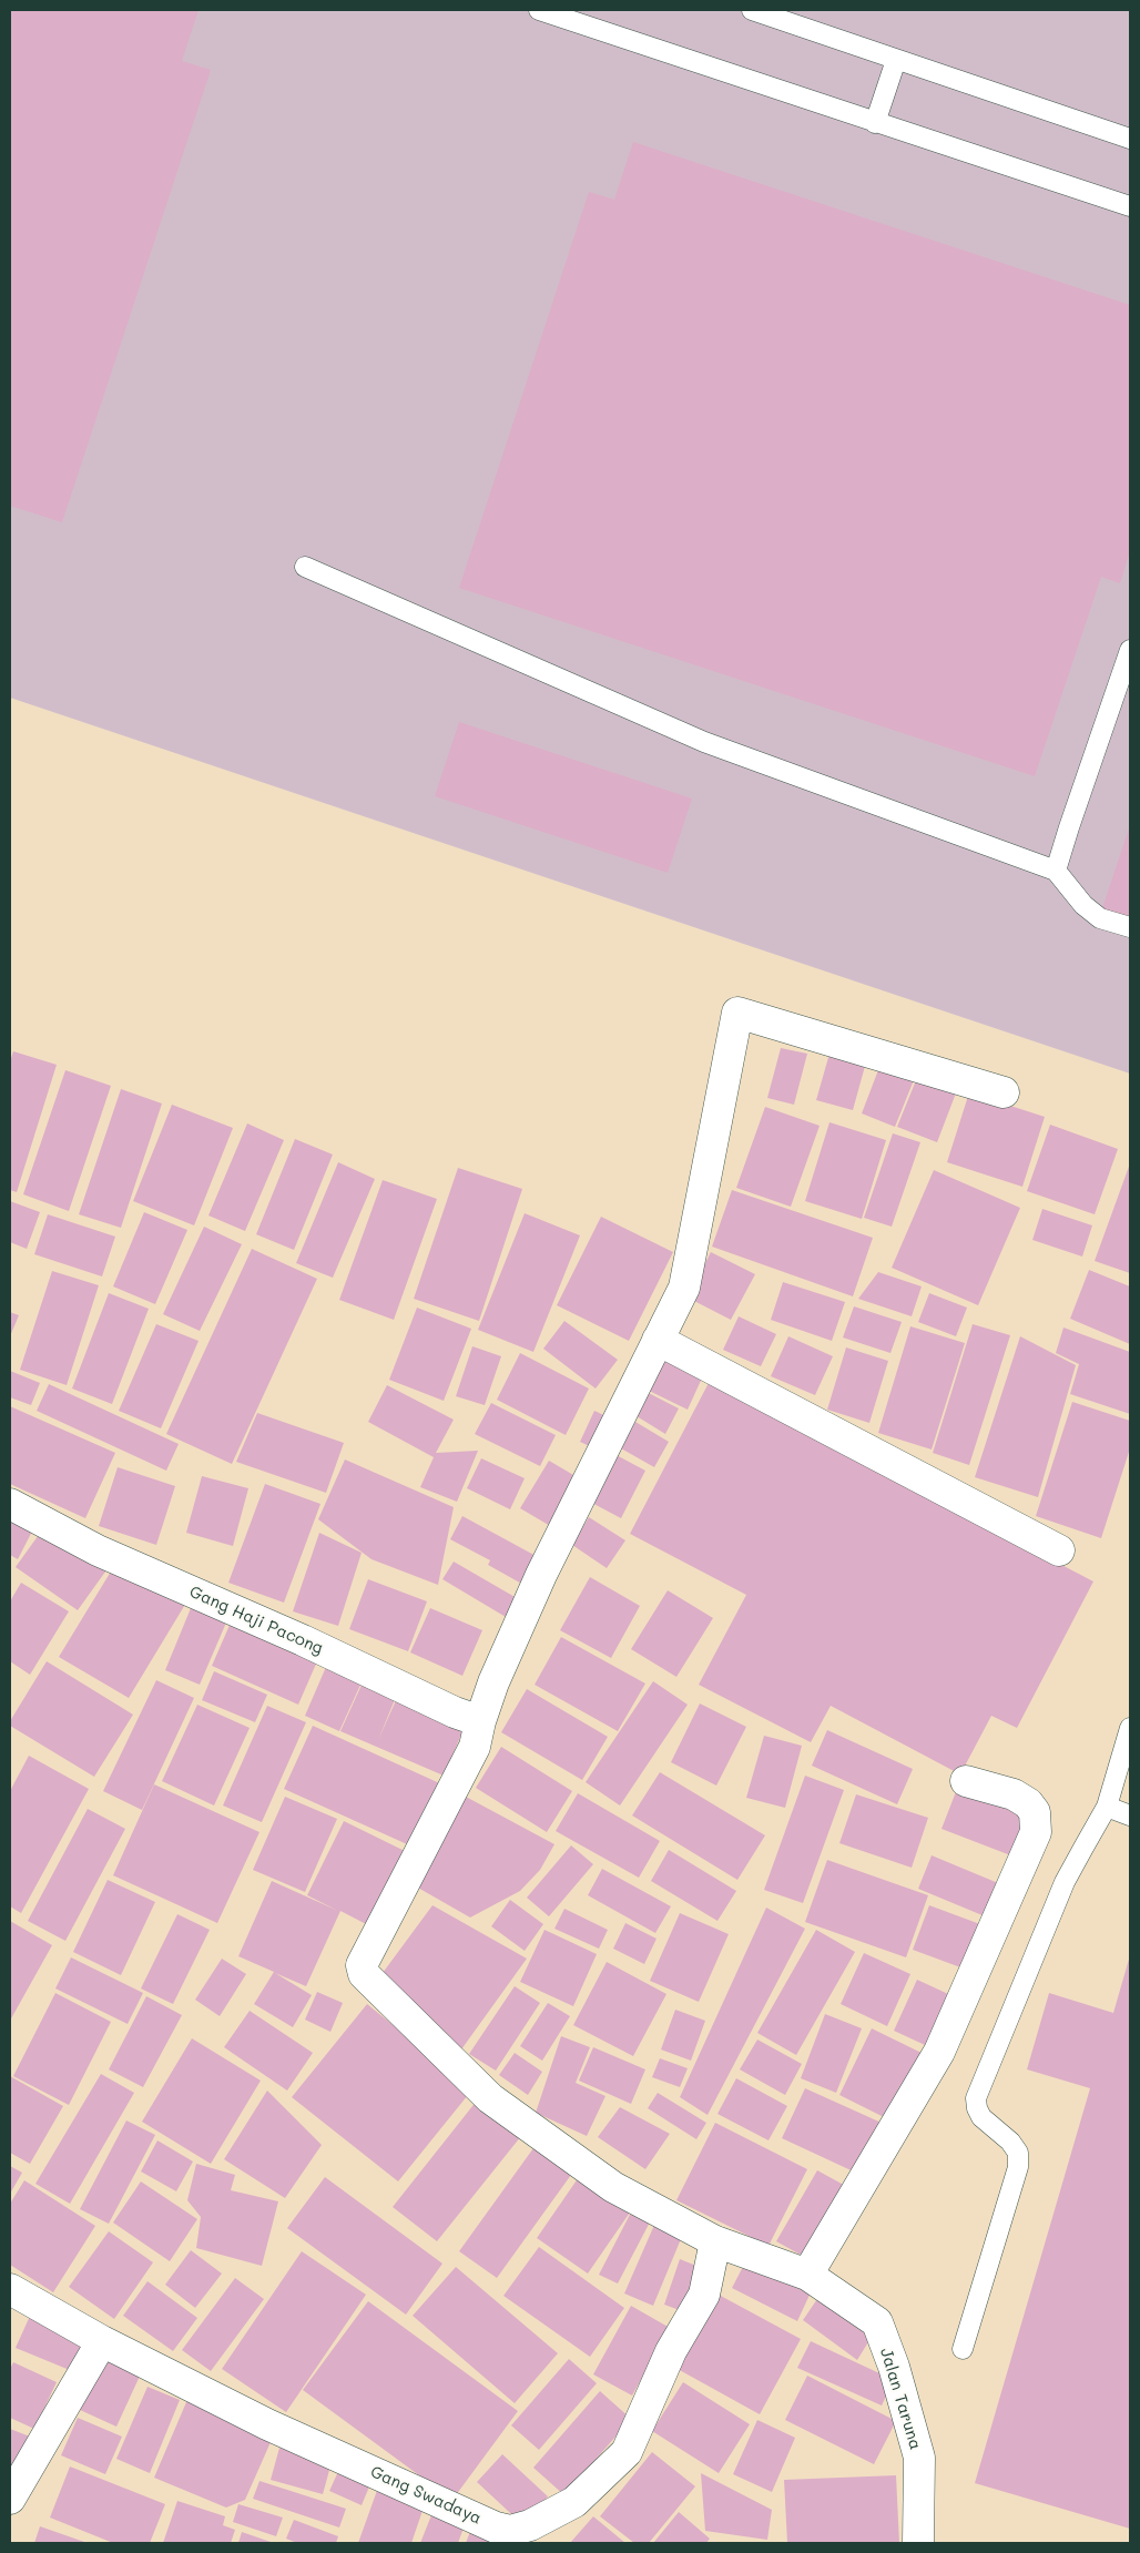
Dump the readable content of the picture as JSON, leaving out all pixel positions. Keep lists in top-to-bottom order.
{
  "streets": {
    "street": ["Gang Haji Pacong", "Jalan Taruna", "Gang Swadaya"]
  }
}
